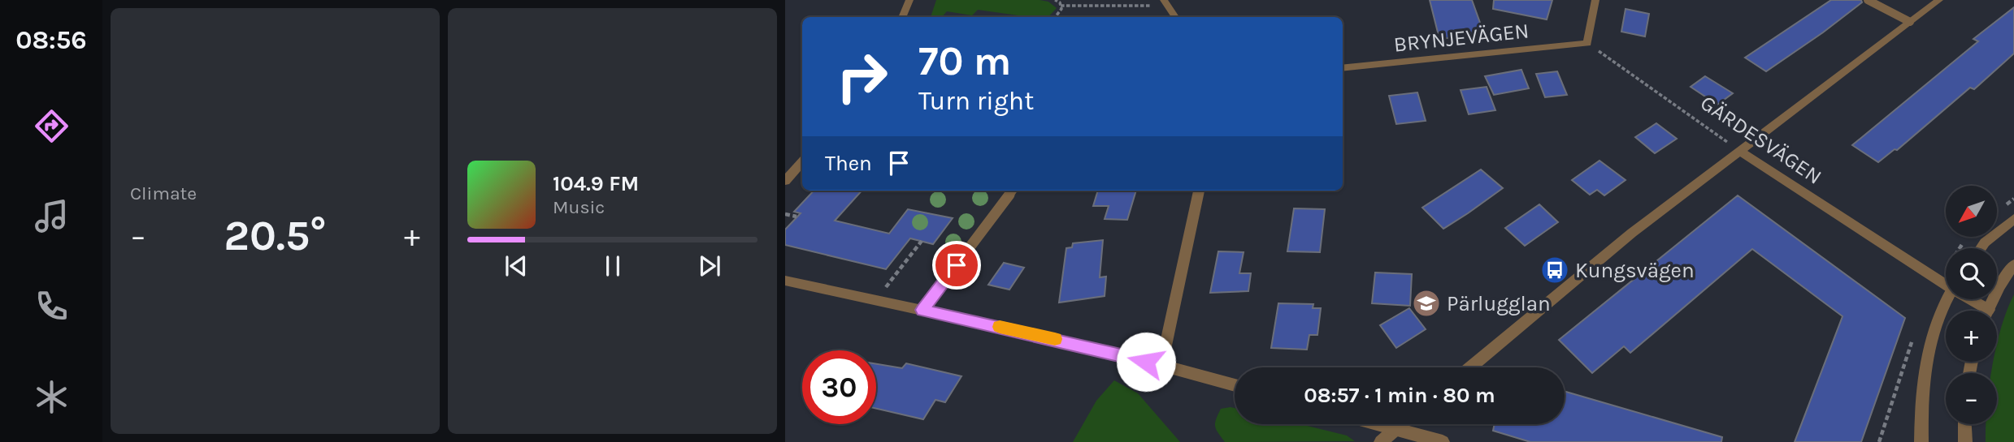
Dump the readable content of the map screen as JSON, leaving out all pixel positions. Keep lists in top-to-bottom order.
{
  "streets": {
    "street": ["BRYNJEVÄGEN", "GÄRDESVÄGEN"]
  },
  "crossings": [
    ["BRYNJEVÄGEN", "GÄRDESVÄGEN"]
  ],
  "places": {
    "bus stop": ["Kungsvägen"],
    "school or university": ["Pärlugglan"]
  },
  "north": "bottom left",
  "page": {
    "tabs": "08:56",
    "tile": "Climate",
    "turn": ["70 m", "Turn right"],
    "then": "Then",
    "song": ["104.9 FM", "Music"],
    "map_buttons": ["+", "−"],
    "heat": ["−", "20.5°", "+"],
    "limit": "30",
    "trip": "08:57 · 1 min · 80 m"
  }
}
